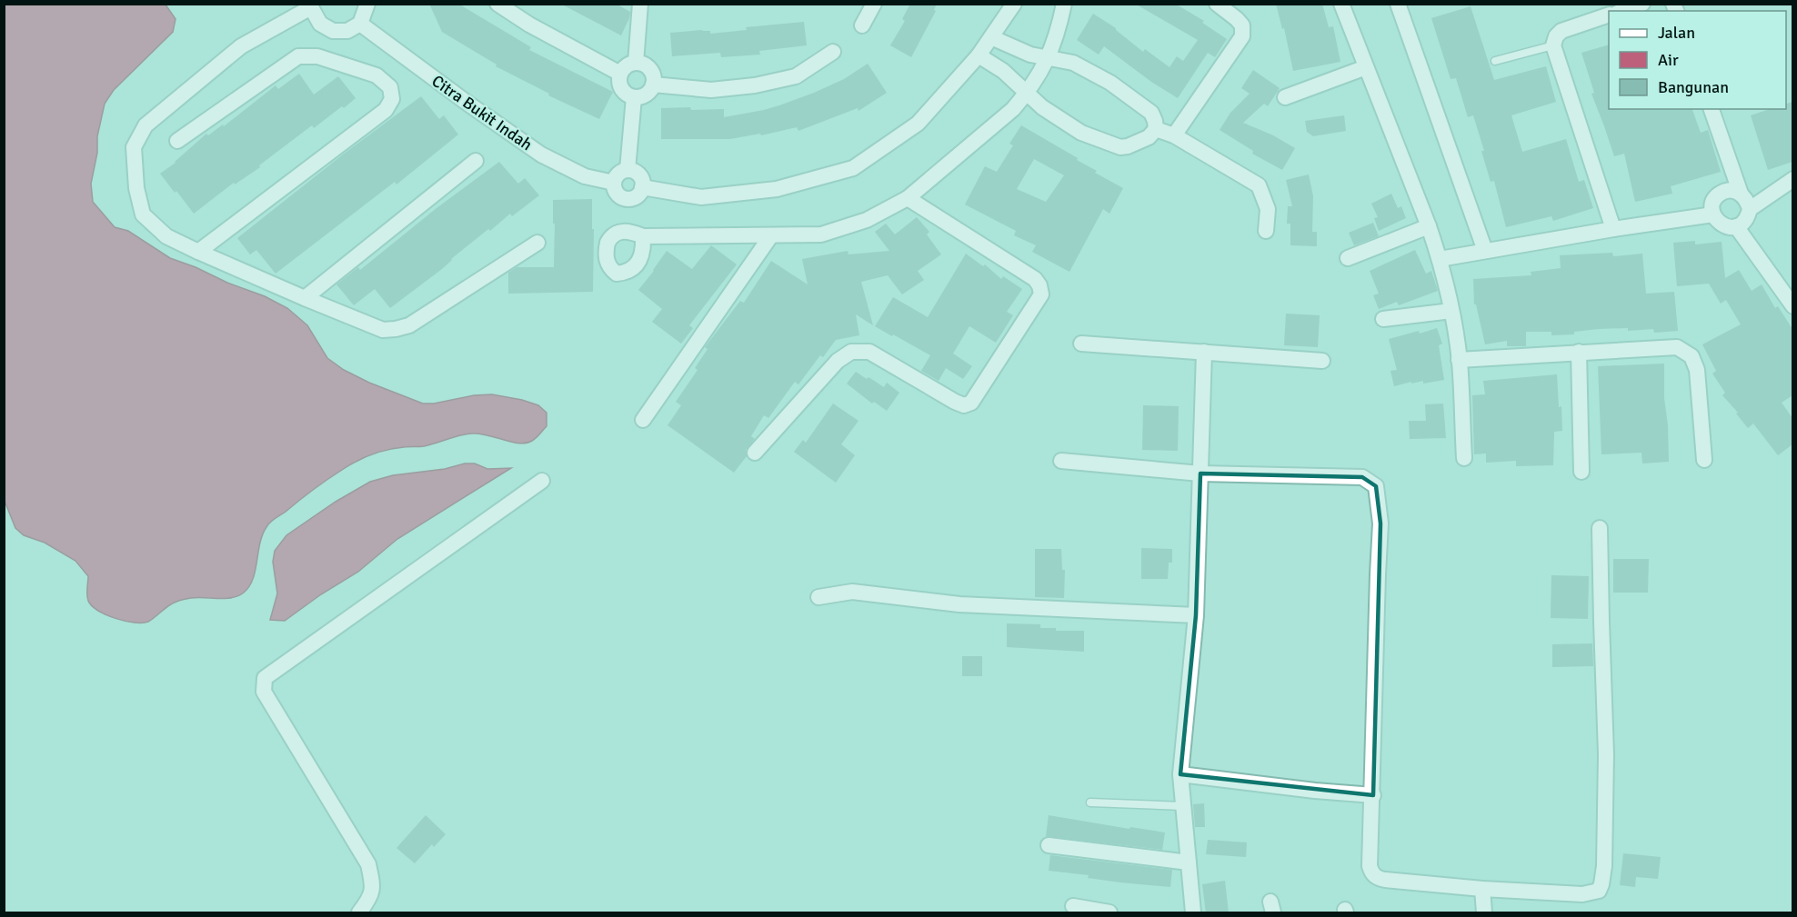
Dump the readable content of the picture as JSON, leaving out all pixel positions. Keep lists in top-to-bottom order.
{
  "streets": {
    "street": ["Citra Bukit Indah"]
  },
  "legend": ["Jalan", "Air", "Bangunan"]
}
